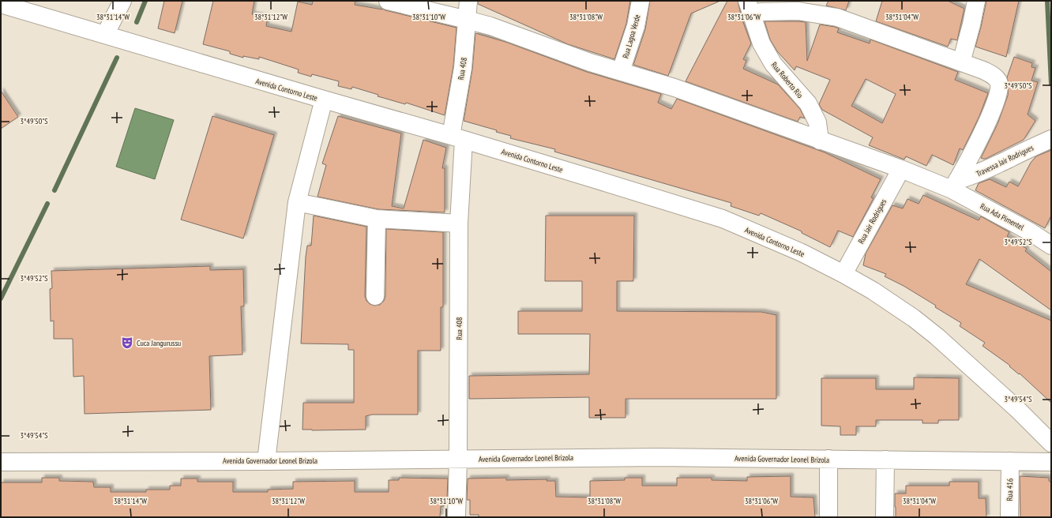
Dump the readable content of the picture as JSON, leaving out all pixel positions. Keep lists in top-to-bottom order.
{
  "streets": {
    "street": [
      "Rua Lagoa Verde",
      "Rua 408",
      "Rua Roberto Rio",
      "Avenida Contorno Leste",
      "Travessa Jair Rodrigues",
      "Rua Ada Pimentel",
      "Rua Jair Rodrigues",
      "Avenida Governador Leonel Brizola",
      "Rua 416"
    ]
  },
  "crossings": [
    ["Rua Lagoa Verde", "Rua Ada Pimentel"],
    ["Rua 408", "Avenida Contorno Leste"],
    ["Rua 408", "Rua Ada Pimentel"],
    ["Rua 408", "Avenida Governador Leonel Brizola"],
    ["Rua Roberto Rio", "Rua Ada Pimentel"],
    ["Avenida Contorno Leste", "Rua Jair Rodrigues"],
    ["Travessa Jair Rodrigues", "Rua Ada Pimentel"],
    ["Rua Ada Pimentel", "Rua Jair Rodrigues"],
    ["Avenida Governador Leonel Brizola", "Rua 416"]
  ],
  "places": {
    "theatre": ["Cuca Jangurussu"]
  },
  "coordinates": [
    "38°31'14\"W",
    "38°31'12\"W",
    "38°31'10\"W",
    "38°31'08\"W",
    "38°31'06\"W",
    "38°31'04\"W",
    "3°49'50\"S",
    "3°49'52\"S",
    "3°49'54\"S"
  ]
}
